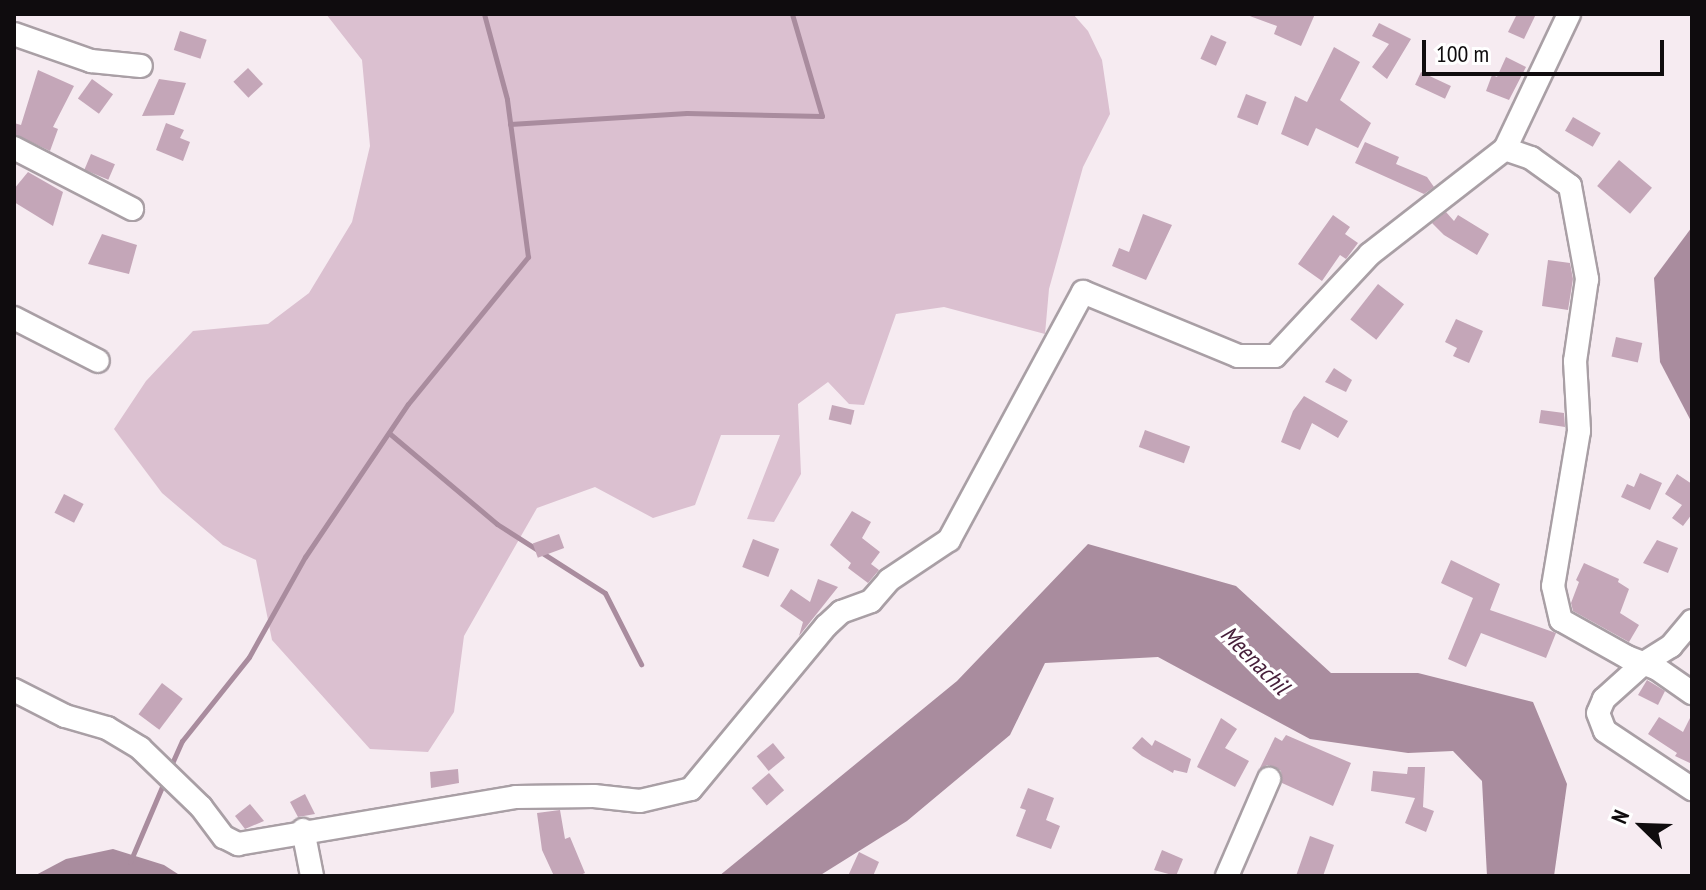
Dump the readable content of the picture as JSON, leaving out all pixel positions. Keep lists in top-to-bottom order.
{
  "water": ["Meenachil"],
  "scale_bar": "100 m",
  "north": "top left"
}
